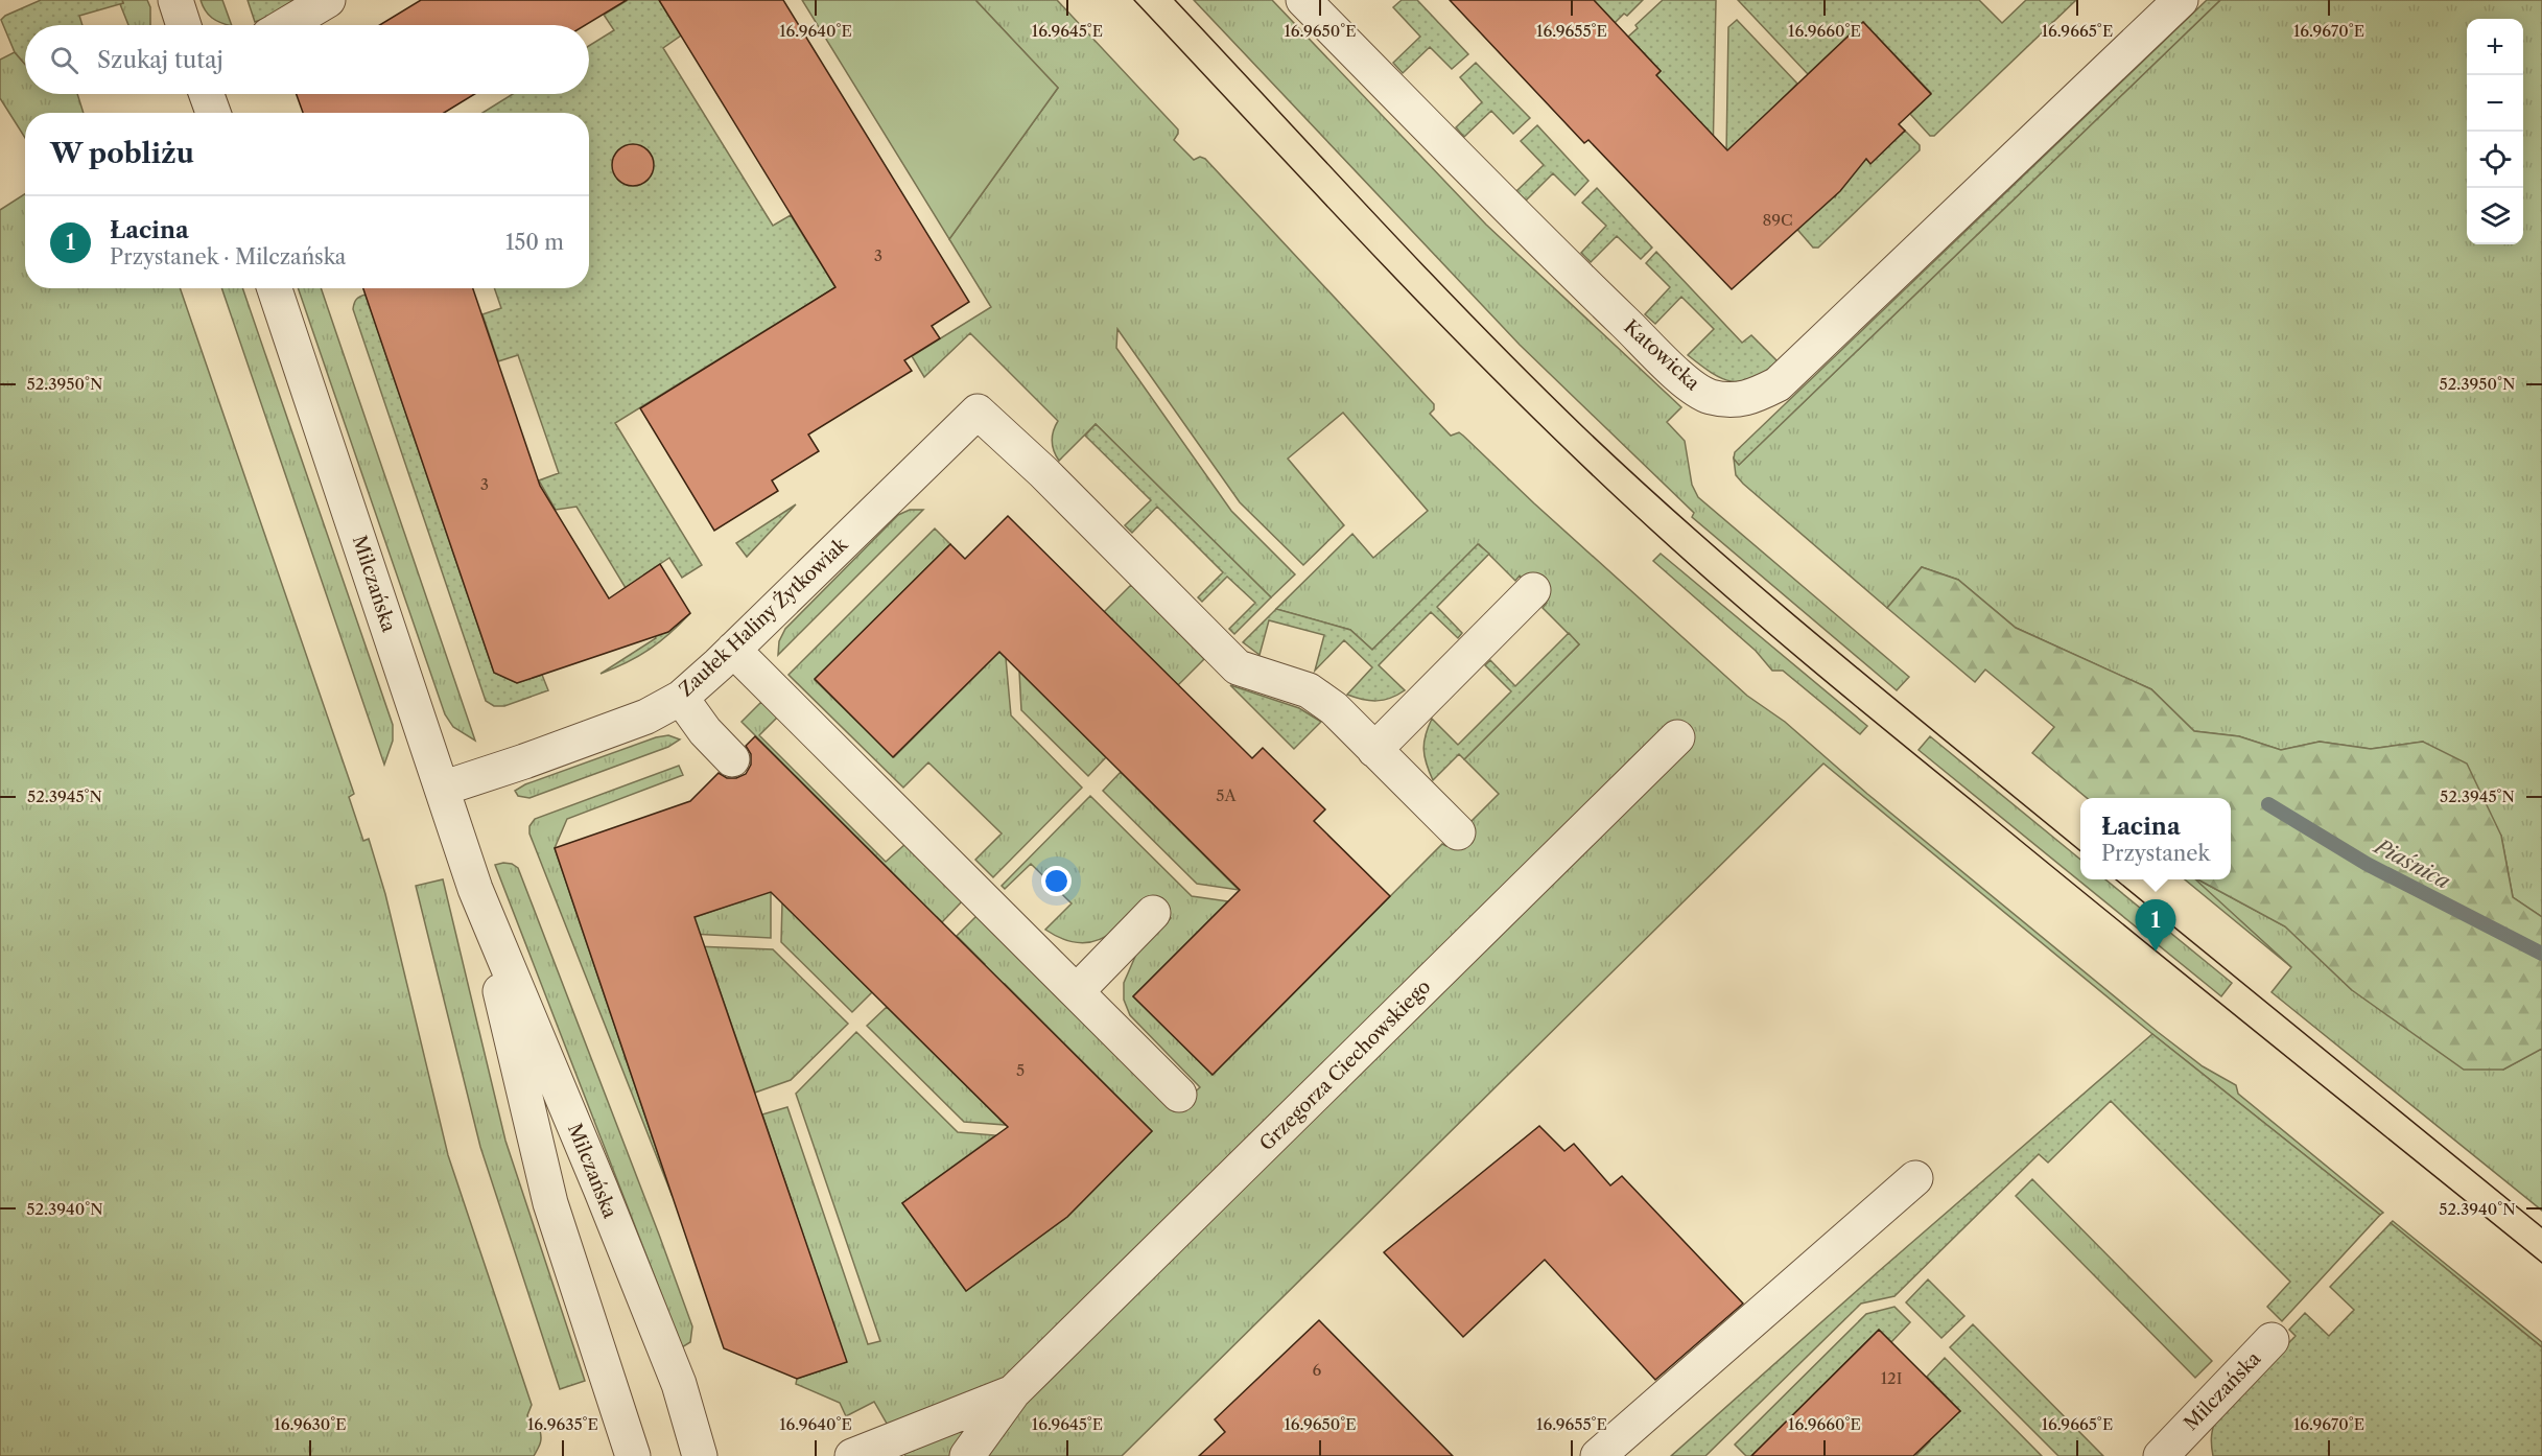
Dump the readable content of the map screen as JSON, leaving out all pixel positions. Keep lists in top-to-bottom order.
{
  "streets": {
    "street": [
      "Katowicka",
      "Milczańska",
      "Zaułek Haliny Żytkowiak",
      "Grzegorza Ciechowskiego"
    ]
  },
  "crossings": [
    ["Milczańska", "Zaułek Haliny Żytkowiak"]
  ],
  "water": ["Piaśnica"],
  "house_numbers": [
    "89C",
    "3",
    "3",
    "5A",
    "5",
    "6",
    "12I"
  ],
  "page": {
    "map_buttons": ["+", "−"],
    "search": "Szukaj tutaj",
    "heading": "W pobliżu",
    "list": [
      {
        "mark": "1",
        "name": "Łacina",
        "note": "Przystanek · Milczańska",
        "value": "150 m"
      }
    ],
    "popup": ["Łacina", "Przystanek"],
    "pins": "1"
  },
  "coordinates": [
    "16.9640°E",
    "16.9645°E",
    "16.9650°E",
    "16.9655°E",
    "16.9660°E",
    "16.9665°E",
    "16.9670°E",
    "52.3950°N",
    "52.3945°N",
    "52.3940°N",
    "16.9630°E",
    "16.9635°E"
  ]
}
